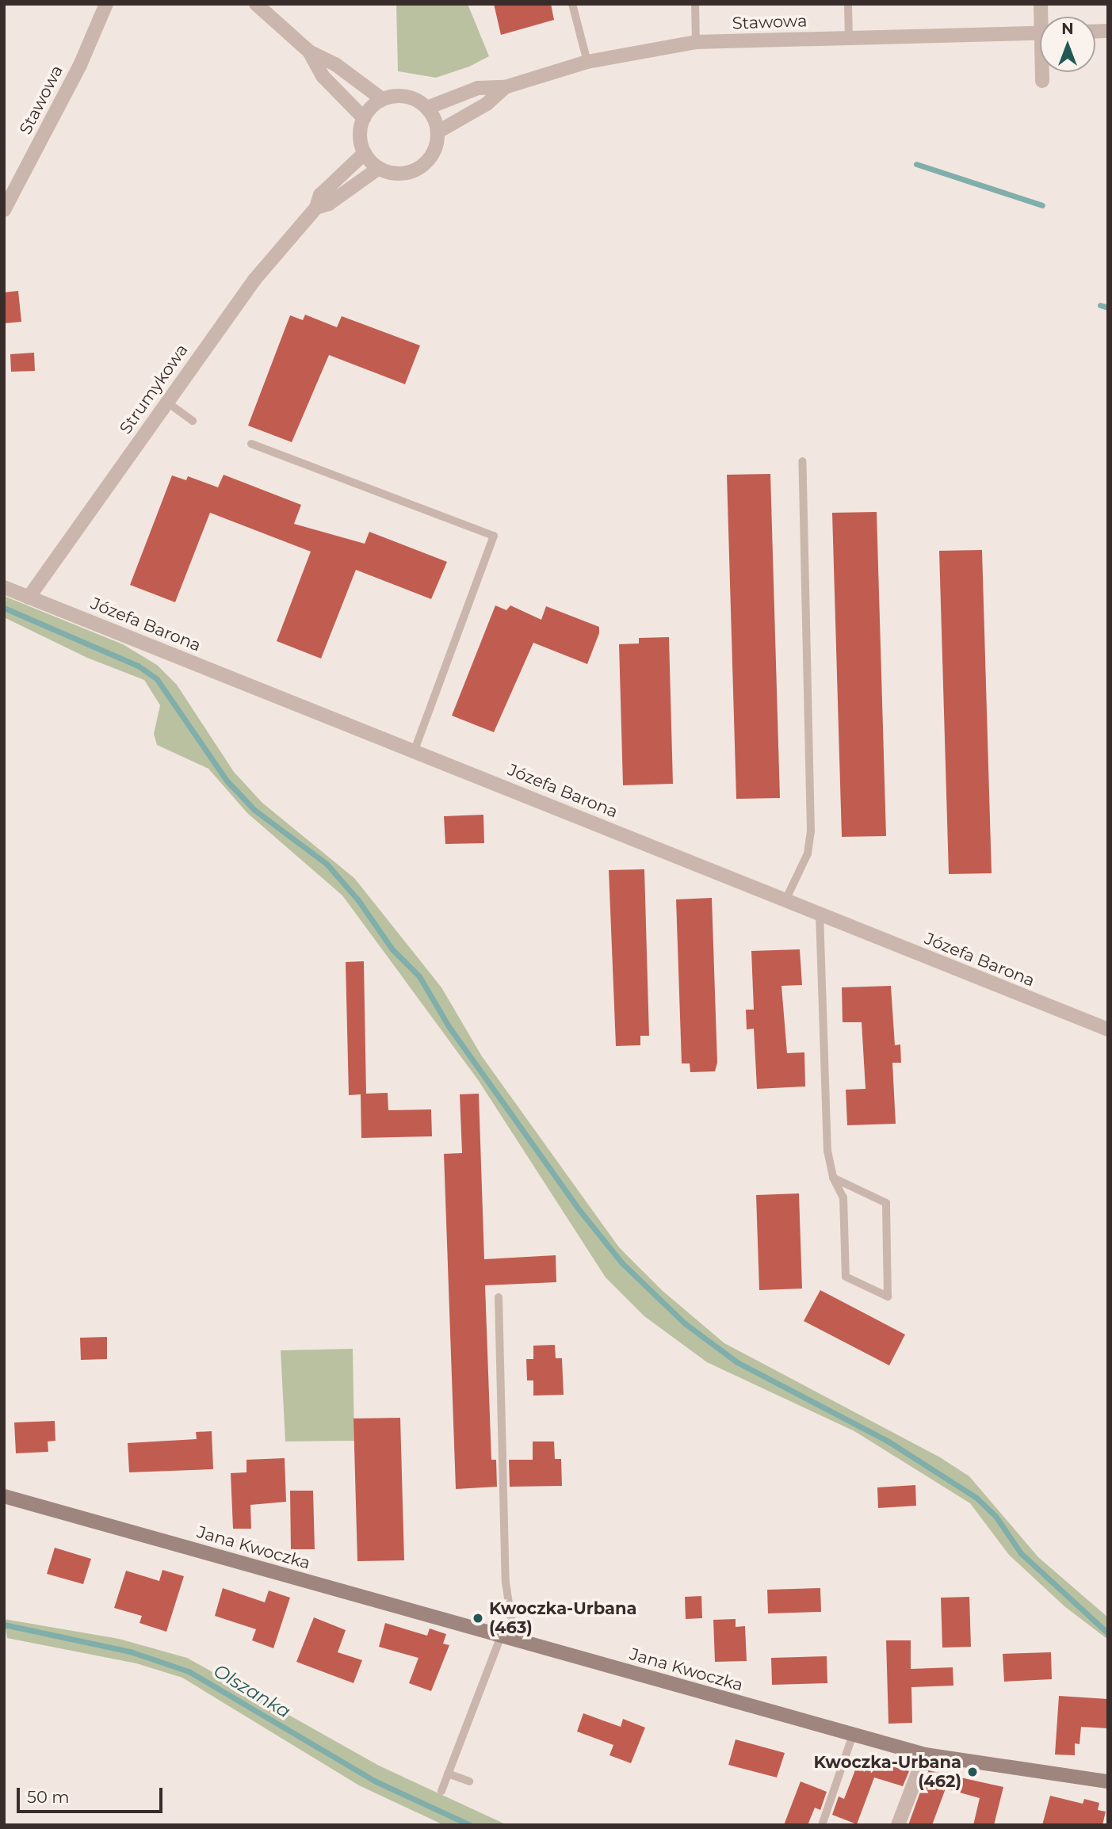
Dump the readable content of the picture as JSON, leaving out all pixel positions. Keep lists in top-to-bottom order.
{
  "streets": {
    "street": [
      "Stawowa",
      "Strumykowa",
      "Józefa Barona",
      "Jana Kwoczka"
    ]
  },
  "crossings": [
    ["Stawowa", "Strumykowa"],
    ["Strumykowa", "Józefa Barona"]
  ],
  "water": ["Olszanka"],
  "places": ["Kwoczka-Urbana (463)", "Kwoczka-Urbana (462)"],
  "scale_bar": "50 m",
  "north": "top"
}
